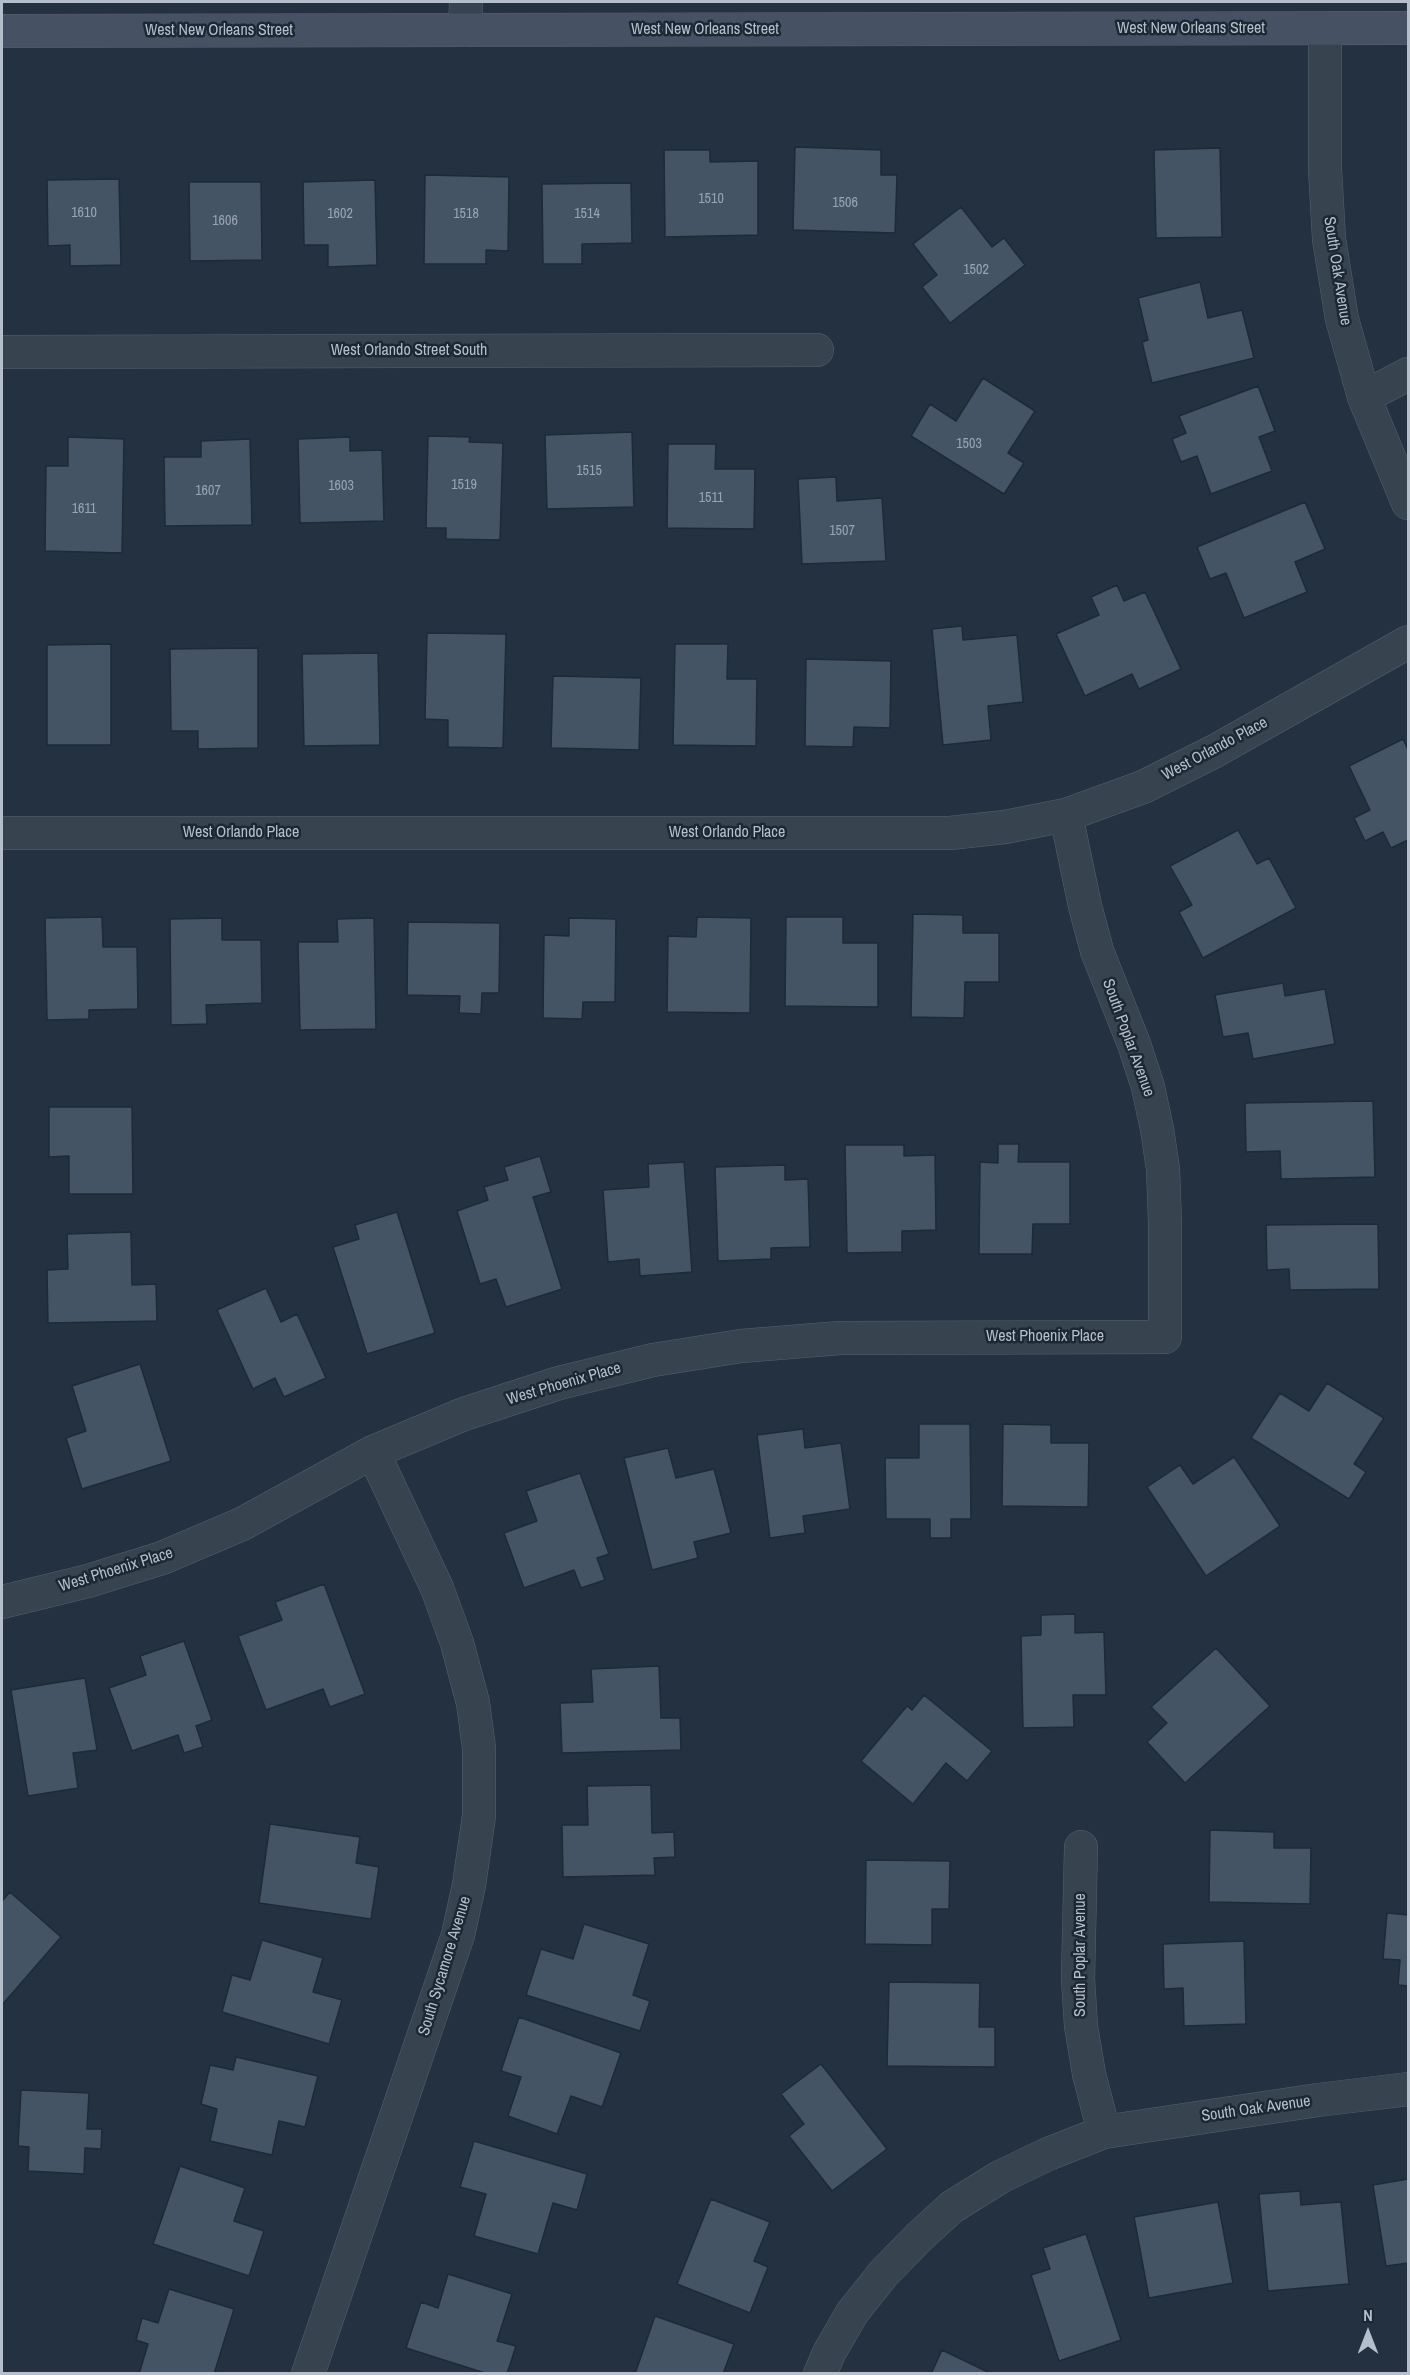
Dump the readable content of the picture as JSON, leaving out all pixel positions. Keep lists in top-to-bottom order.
{
  "streets": {
    "main road": ["West New Orleans Street"],
    "street": [
      "South Oak Avenue",
      "West Orlando Street South",
      "West Orlando Place",
      "South Poplar Avenue",
      "West Phoenix Place",
      "South Sycamore Avenue"
    ]
  },
  "crossings": [
    ["West New Orleans Street", "South Oak Avenue"],
    ["South Oak Avenue", "South Poplar Avenue"],
    ["West Orlando Place", "South Poplar Avenue"],
    ["South Poplar Avenue", "West Phoenix Place"],
    ["West Phoenix Place", "South Sycamore Avenue"]
  ],
  "house_numbers": [
    "1510",
    "1506",
    "1610",
    "1602",
    "1518",
    "1514",
    "1606",
    "1502",
    "1503",
    "1515",
    "1519",
    "1603",
    "1607",
    "1511",
    "1611",
    "1507"
  ],
  "north": "top"
}
